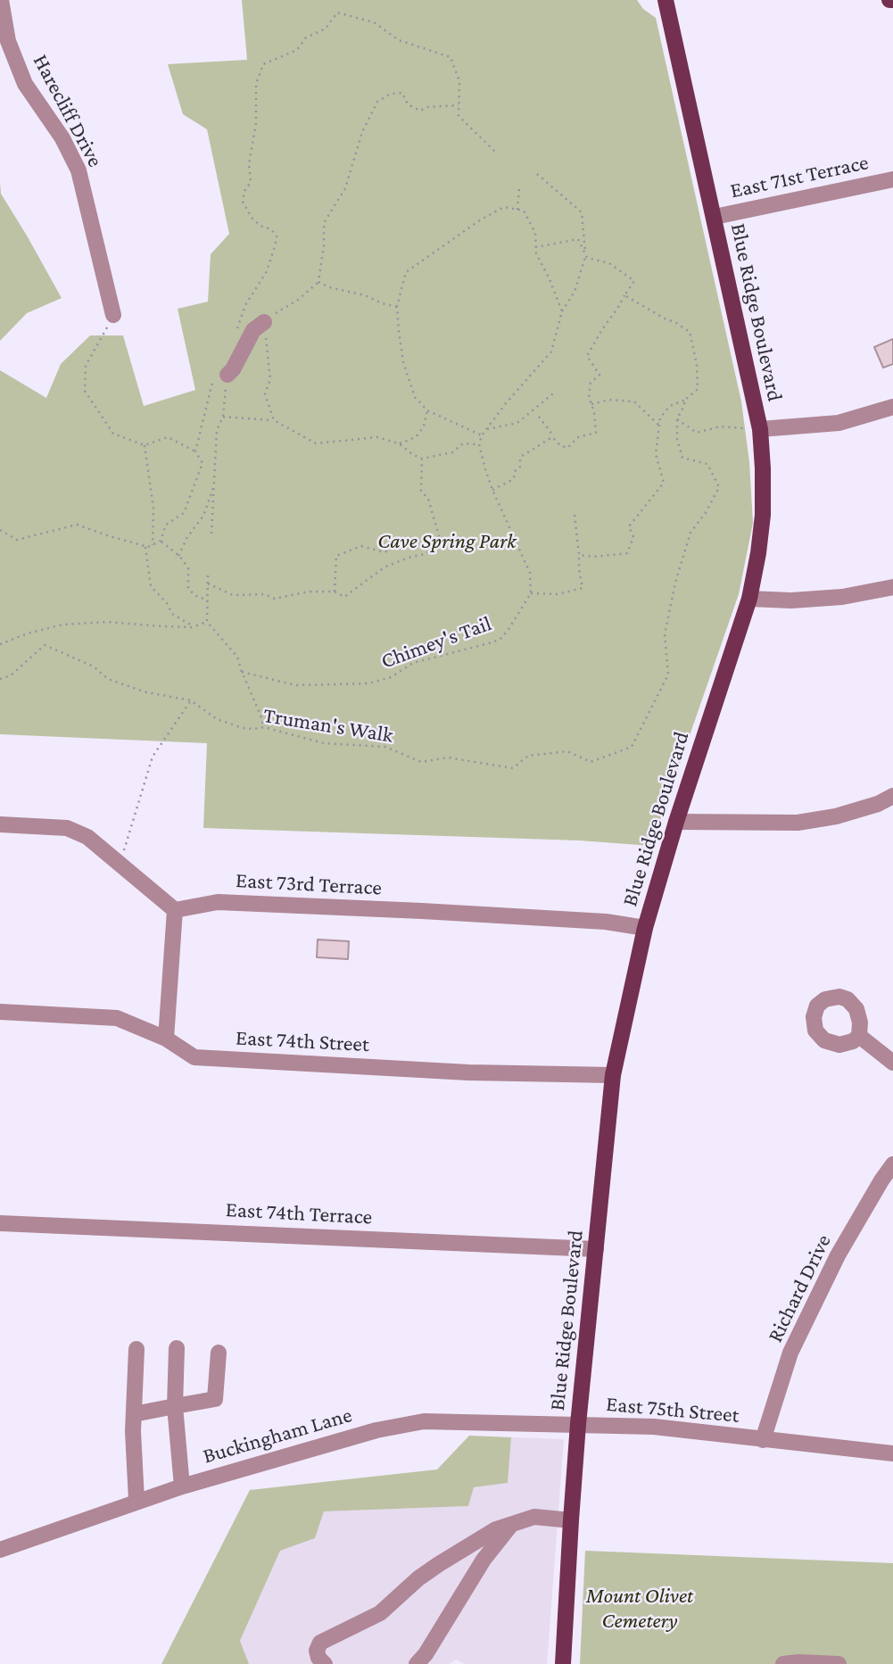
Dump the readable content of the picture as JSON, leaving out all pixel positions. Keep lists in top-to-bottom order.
{
  "streets": {
    "main road": ["Blue Ridge Boulevard"],
    "street": [
      "Harecliff Drive",
      "East 71st Terrace",
      "East 73rd Terrace",
      "East 74th Street",
      "East 74th Terrace",
      "Richard Drive",
      "East 75th Street",
      "Buckingham Lane"
    ],
    "path": ["Chimey's Tail", "Truman's Walk"]
  },
  "crossings": [
    ["East 71st Terrace", "Blue Ridge Boulevard"],
    ["Blue Ridge Boulevard", "East 73rd Terrace"],
    ["Blue Ridge Boulevard", "East 74th Street"],
    ["Blue Ridge Boulevard", "East 74th Terrace"],
    ["Blue Ridge Boulevard", "East 75th Street"],
    ["Blue Ridge Boulevard", "Buckingham Lane"],
    ["Richard Drive", "East 75th Street"],
    ["East 75th Street", "Buckingham Lane"]
  ],
  "parks": ["Cave Spring Park", "Mount Olivet Cemetery"]
}
